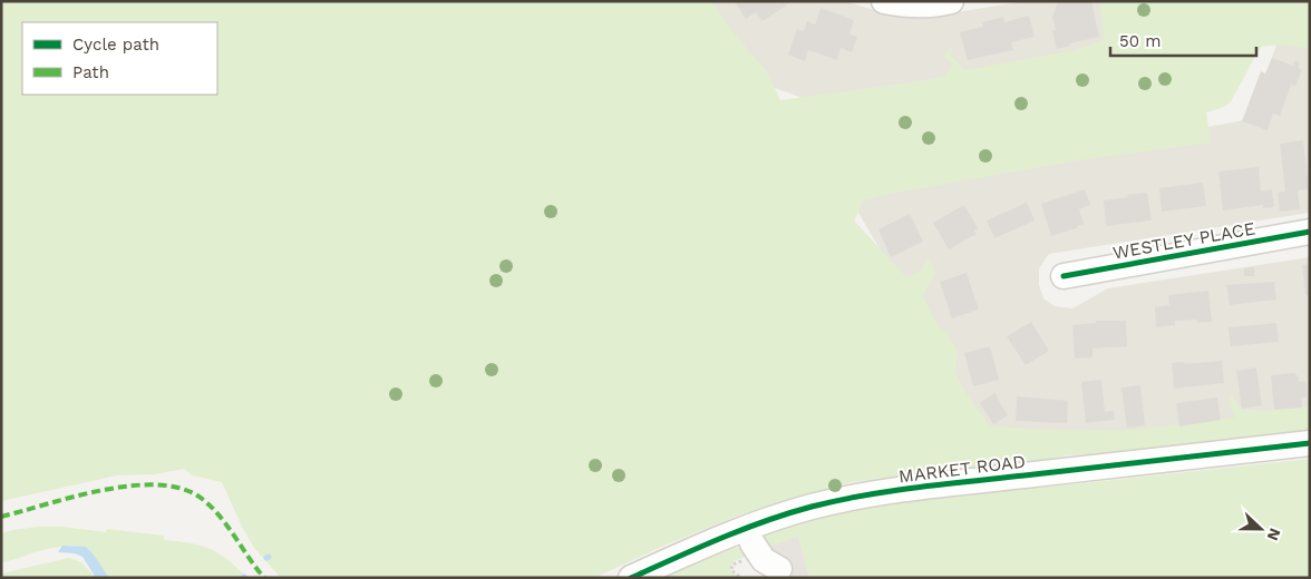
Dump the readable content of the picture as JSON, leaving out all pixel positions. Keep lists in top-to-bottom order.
{
  "streets": {
    "street": ["WESTLEY PLACE", "MARKET ROAD"]
  },
  "legend": ["Cycle path", "Path"],
  "scale_bar": "50 m",
  "north": "right"
}
